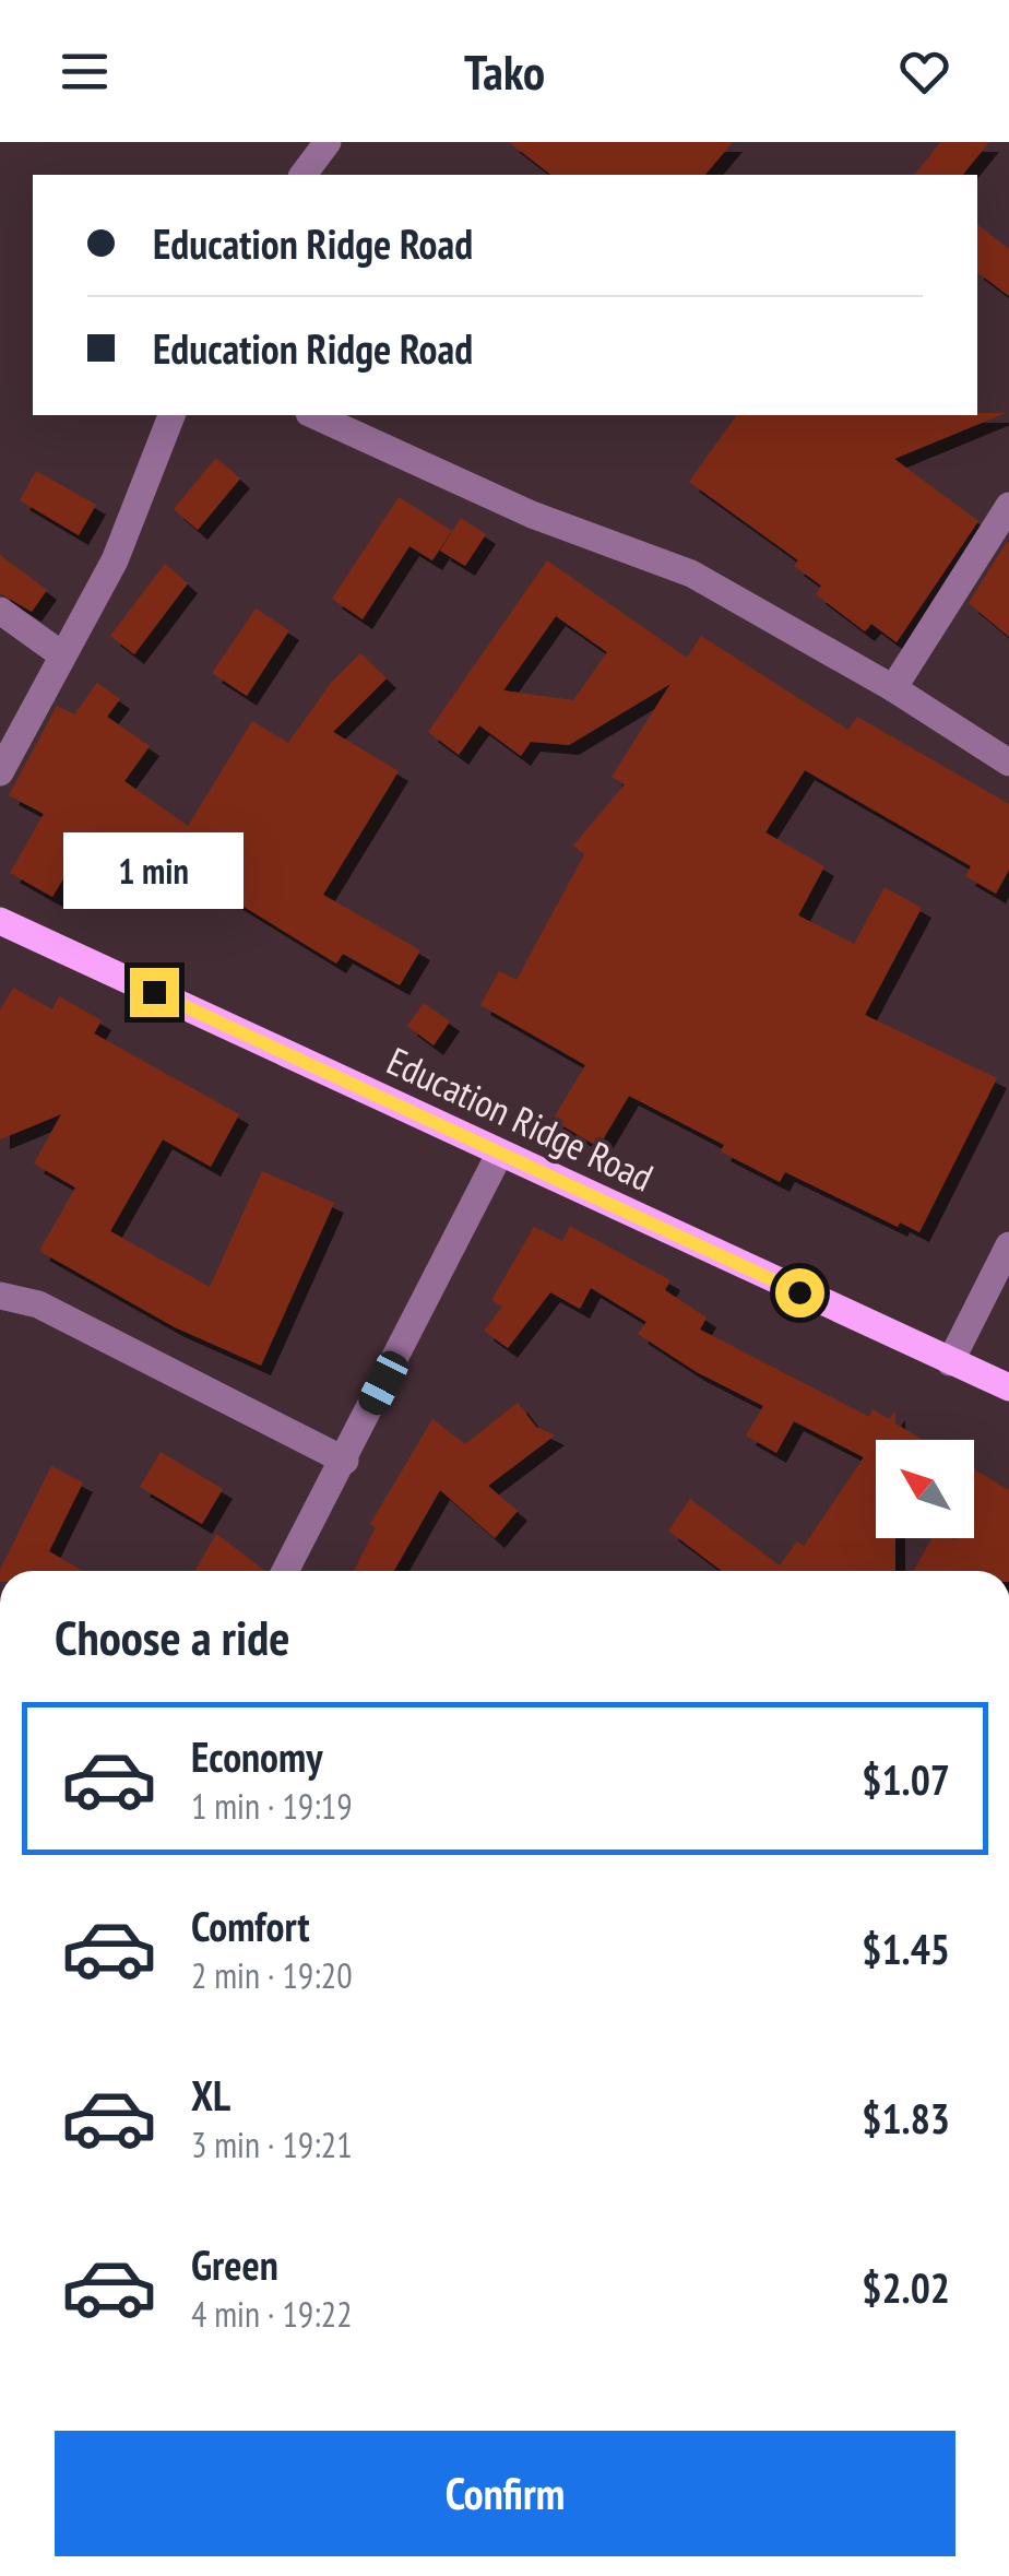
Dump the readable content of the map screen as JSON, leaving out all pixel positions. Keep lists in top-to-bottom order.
{
  "streets": {
    "main road": ["Education Ridge Road"]
  },
  "north": "top left",
  "page": {
    "header": "Tako",
    "banner": ["Education Ridge Road", "Education Ridge Road"],
    "bubble": "1 min",
    "heading": "Choose a ride",
    "list": [
      {
        "name": "Economy",
        "note": "1 min · 19:19",
        "value": "$1.07"
      },
      {
        "name": "Comfort",
        "note": "2 min · 19:20",
        "value": "$1.45"
      },
      {
        "name": "XL",
        "note": "3 min · 19:21",
        "value": "$1.83"
      },
      {
        "name": "Green",
        "note": "4 min · 19:22",
        "value": "$2.02"
      }
    ],
    "buttons": "Confirm"
  }
}
